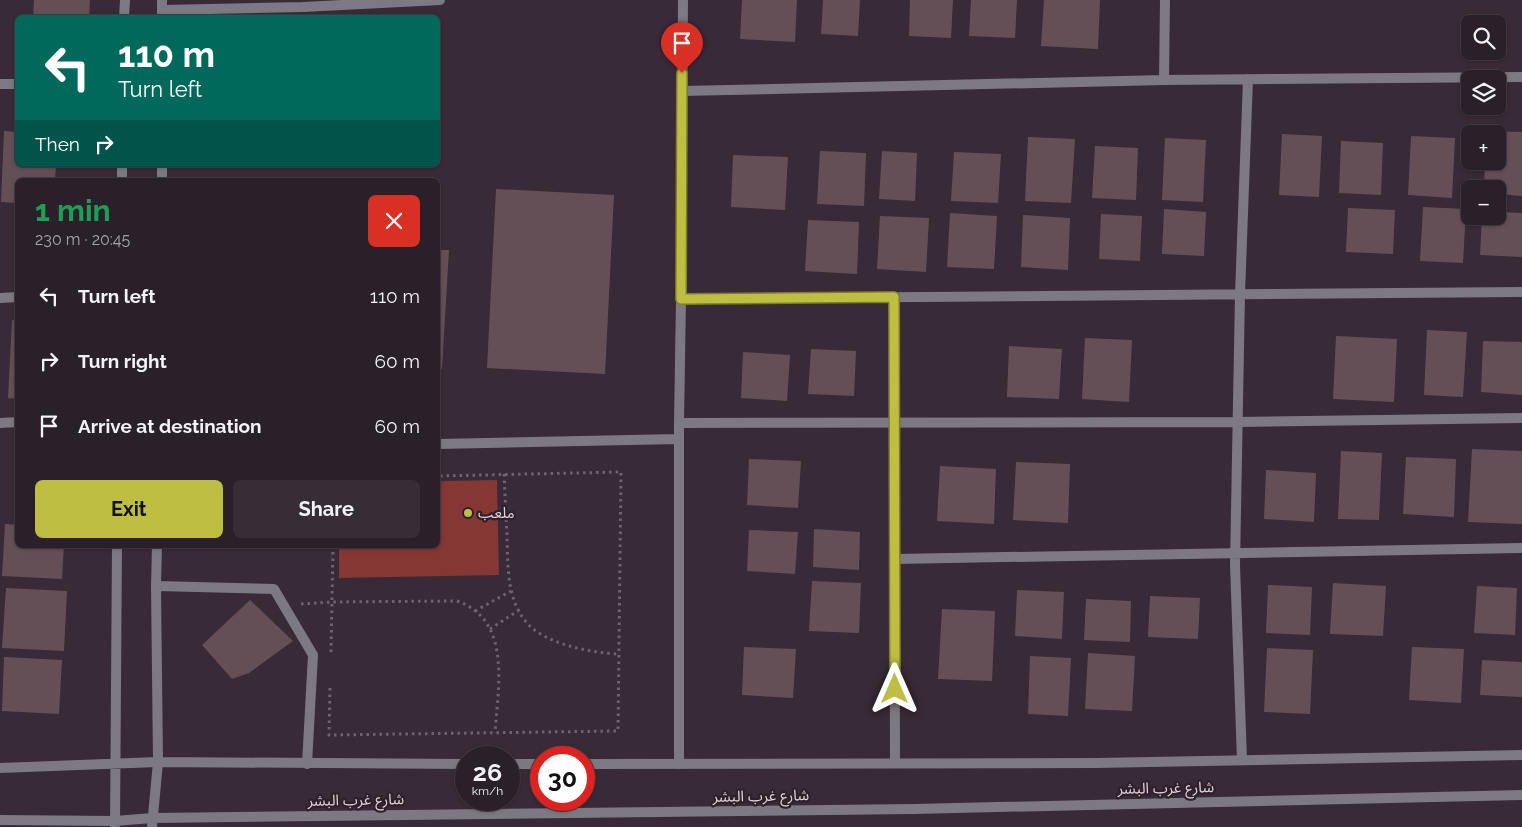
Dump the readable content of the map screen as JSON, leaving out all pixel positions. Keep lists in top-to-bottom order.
{
  "streets": {
    "street": ["شارع غرب البشر"]
  },
  "places": ["ملعب"],
  "page": {
    "map_buttons": ["+", "−"],
    "turn": ["110 m", "Turn left"],
    "then": "Then",
    "heading": ["1 min", "230 m · 20:45"],
    "list": [
      {
        "name": "Turn left",
        "value": "110 m"
      },
      {
        "name": "Turn right",
        "value": "60 m"
      },
      {
        "name": "Arrive at destination",
        "value": "60 m"
      }
    ],
    "buttons": ["Exit", "Share"],
    "speed": "26 km/h",
    "limit": "30"
  }
}
